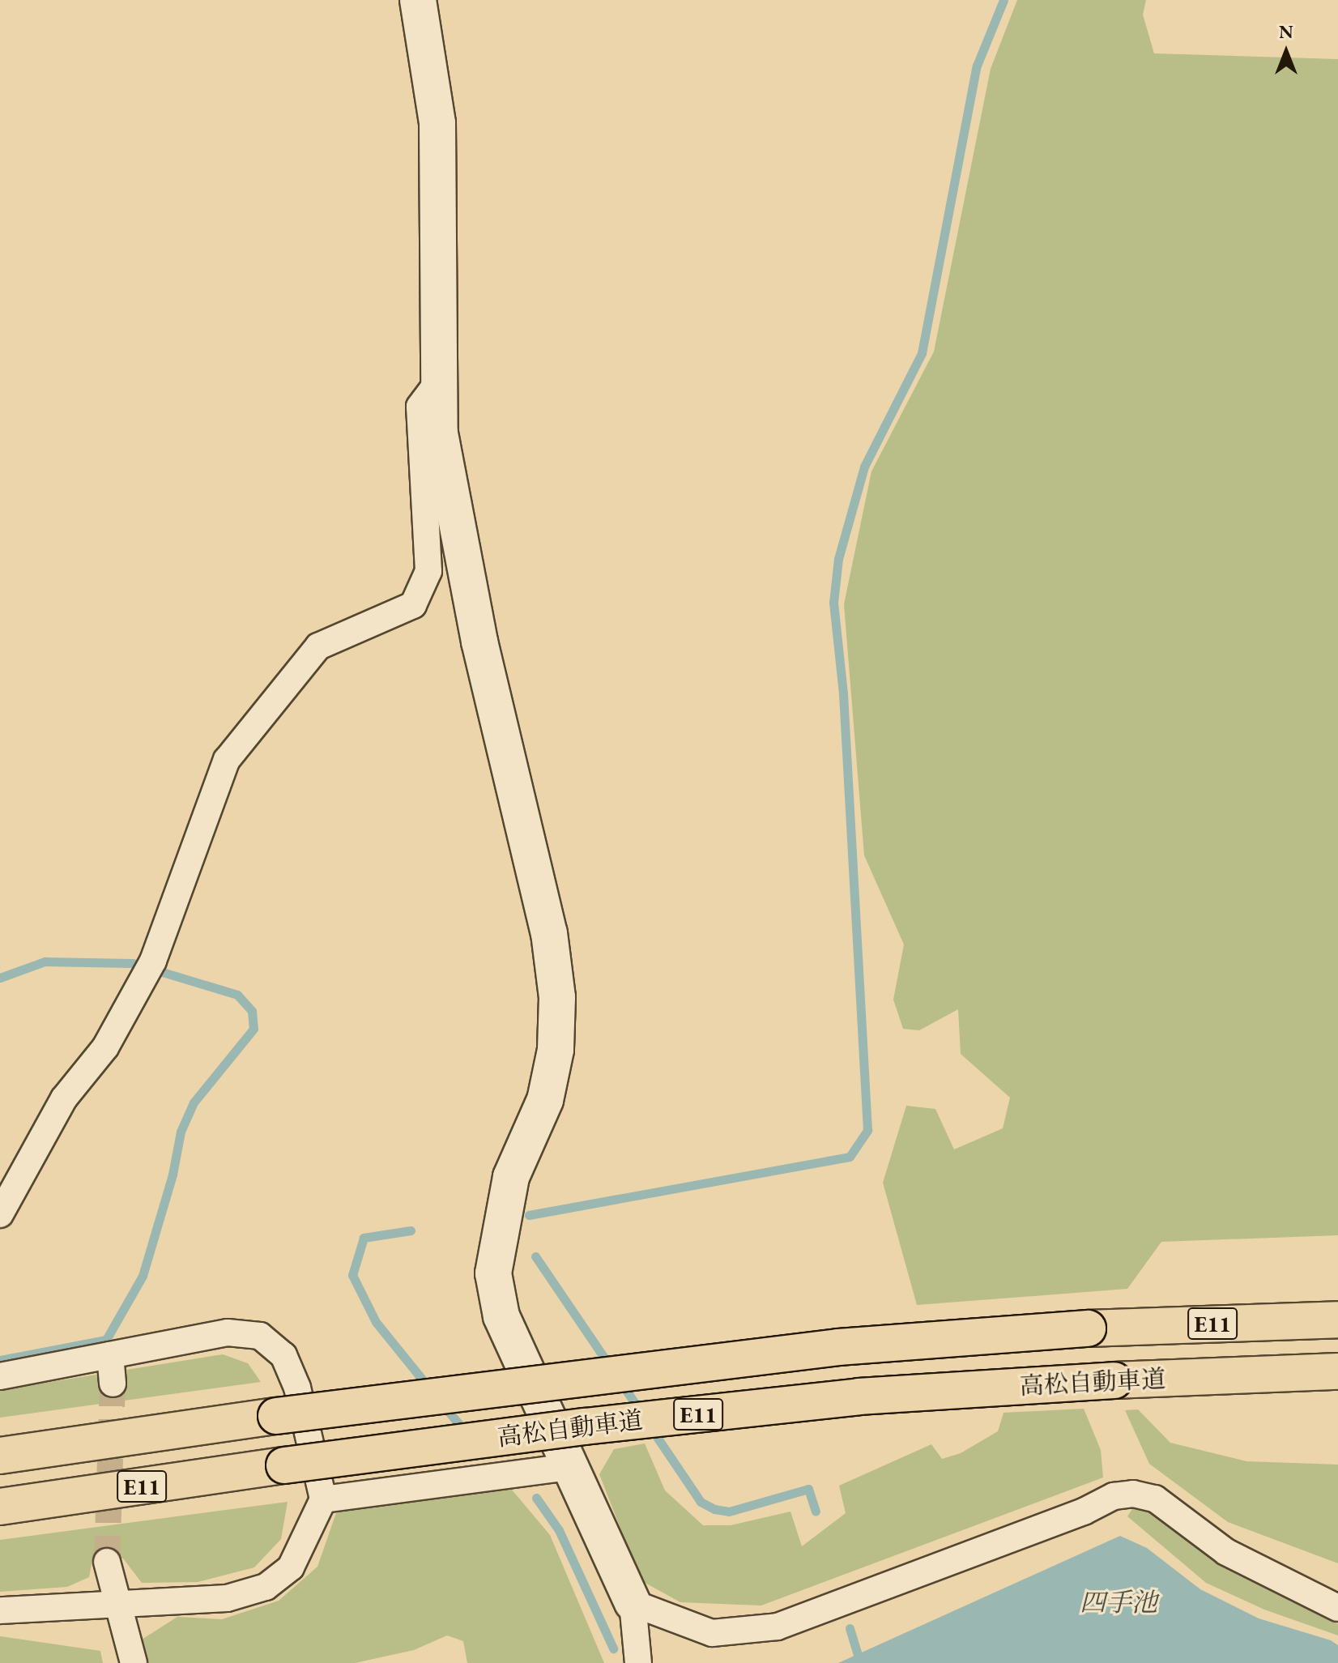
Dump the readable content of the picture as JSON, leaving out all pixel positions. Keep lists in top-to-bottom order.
{
  "streets": {
    "highway": ["E11", "高松自動車道"]
  },
  "water": ["四手池"],
  "north": "top"
}
